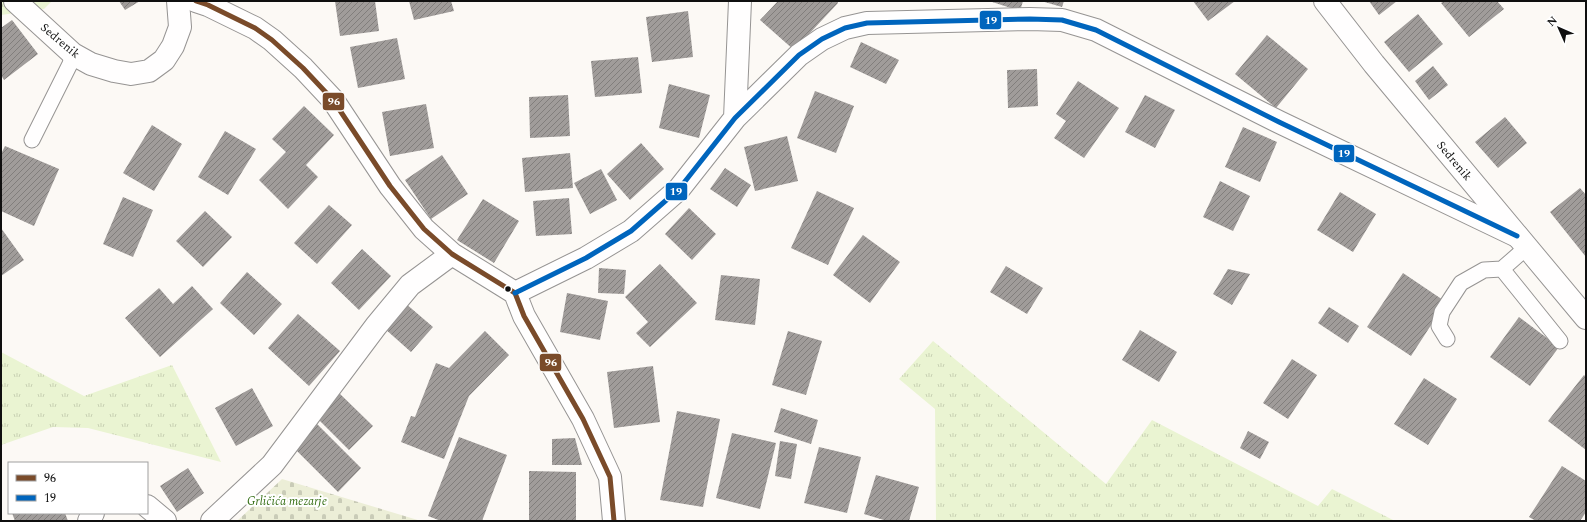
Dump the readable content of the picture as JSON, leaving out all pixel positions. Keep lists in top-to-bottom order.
{
  "streets": {
    "street": ["Sedrenik"]
  },
  "parks": ["Grličića mezarje"],
  "lines": ["transit line 96", "transit line 19"],
  "legend": ["96", "19"],
  "north": "top left"
}
